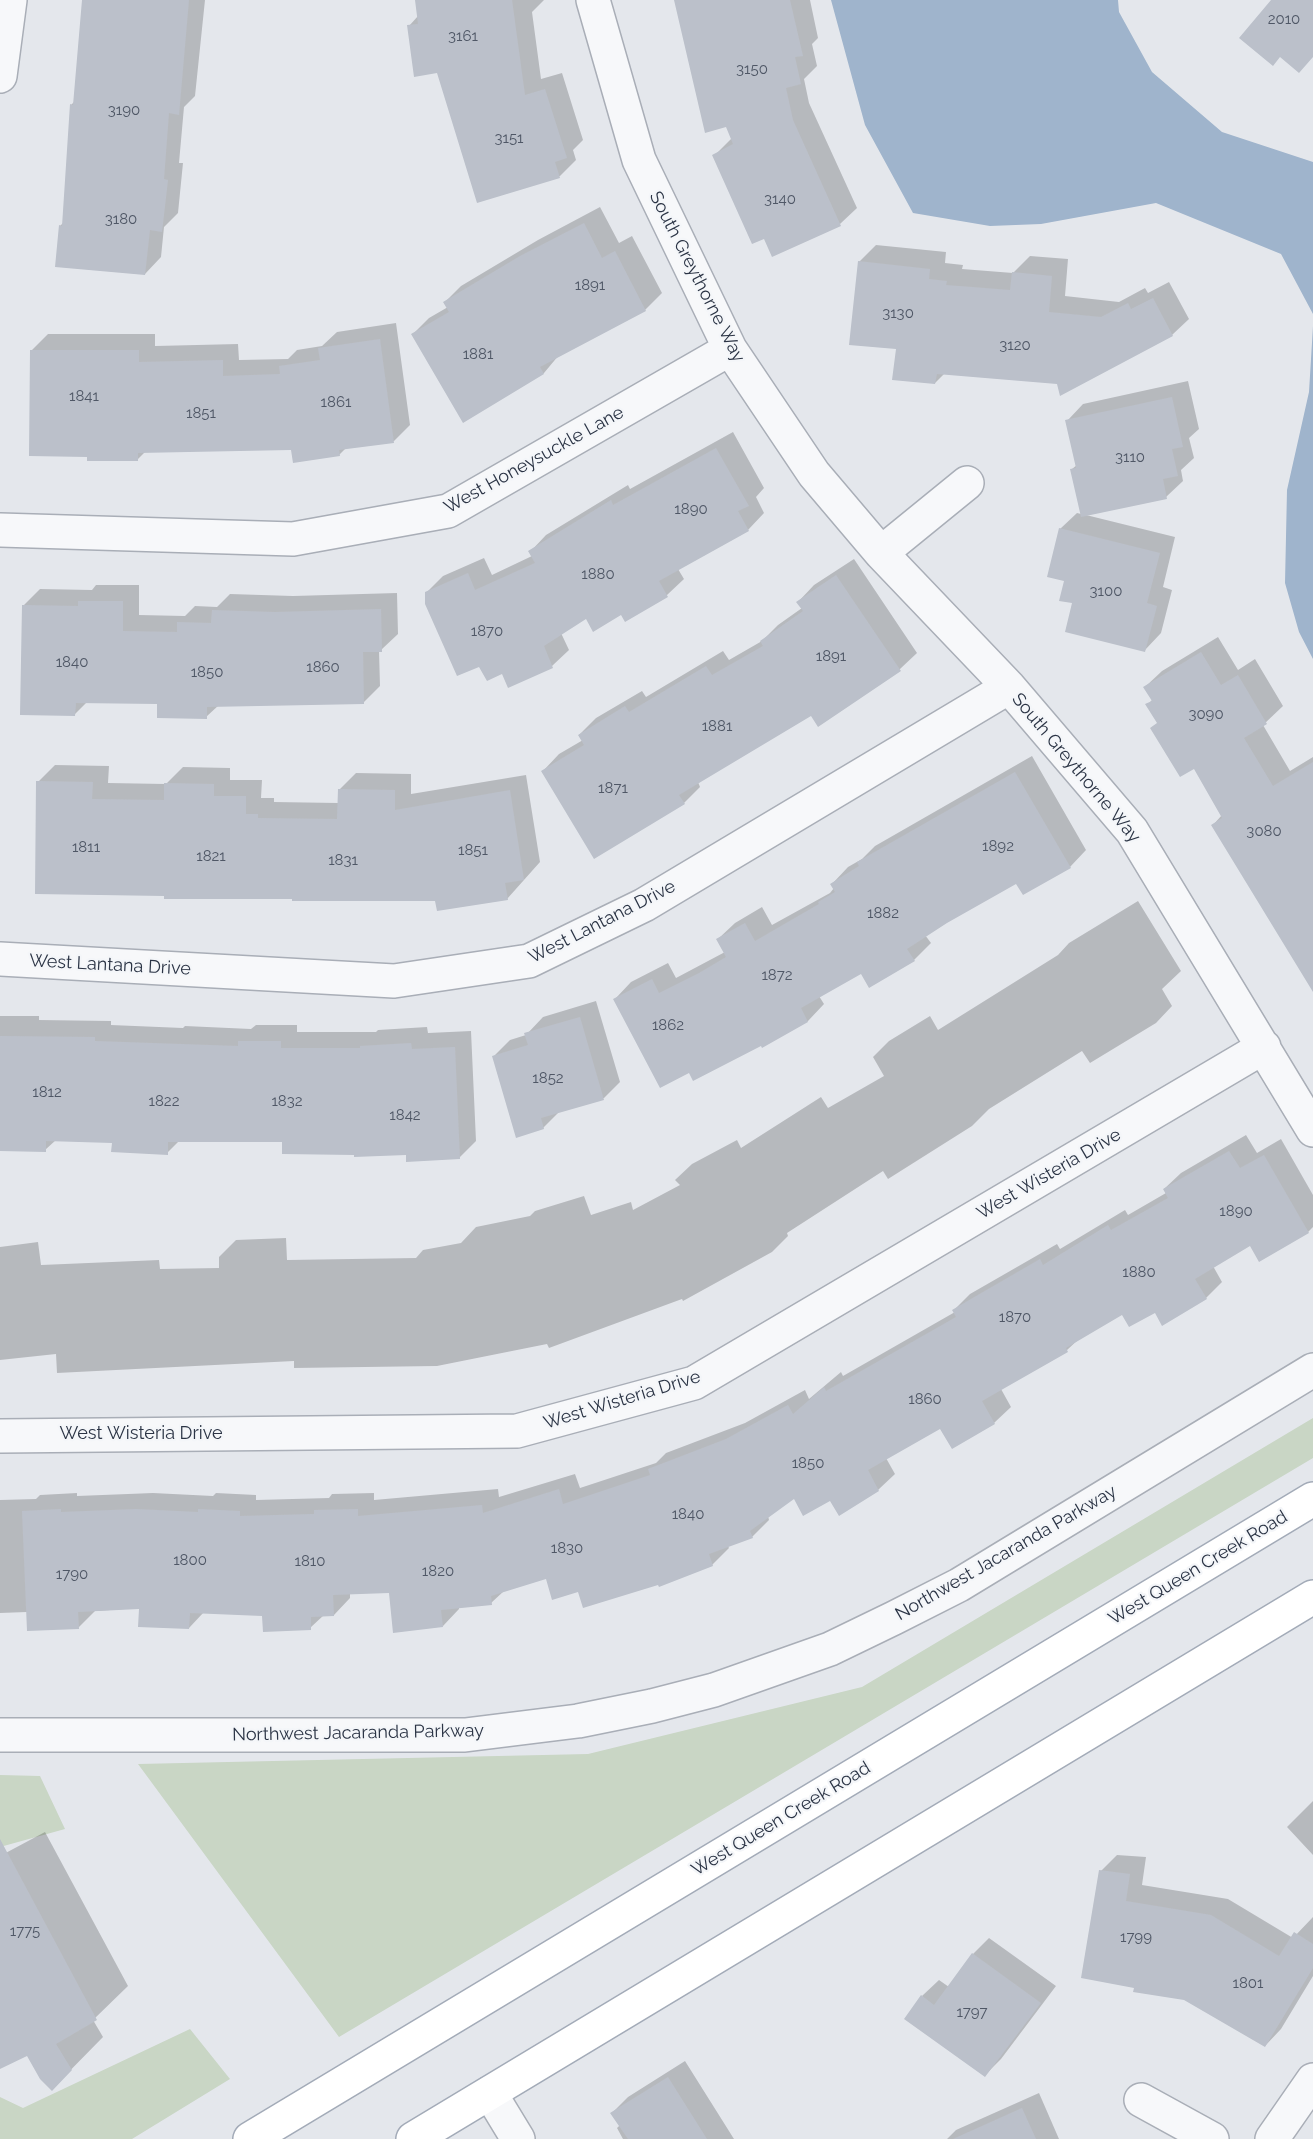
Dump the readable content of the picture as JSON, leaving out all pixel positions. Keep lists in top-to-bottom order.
{
  "streets": {
    "main road": ["West Queen Creek Road"],
    "street": [
      "South Greythorne Way",
      "West Honeysuckle Lane",
      "West Lantana Drive",
      "West Wisteria Drive",
      "Northwest Jacaranda Parkway"
    ]
  },
  "crossings": [
    ["South Greythorne Way", "West Honeysuckle Lane"],
    ["South Greythorne Way", "West Lantana Drive"],
    ["South Greythorne Way", "West Wisteria Drive"]
  ],
  "house_numbers": [
    "2010",
    "3161",
    "3150",
    "3190",
    "3151",
    "3140",
    "3180",
    "1891",
    "3130",
    "3120",
    "1881",
    "1841",
    "1861",
    "1851",
    "3110",
    "1890",
    "1880",
    "3100",
    "1870",
    "1891",
    "1840",
    "1860",
    "1850",
    "3090",
    "1881",
    "1871",
    "3080",
    "1892",
    "1811",
    "1851",
    "1821",
    "1831",
    "1882",
    "1872",
    "1862",
    "1852",
    "1812",
    "1822",
    "1832",
    "1842",
    "1890",
    "1880",
    "1870",
    "1860",
    "1850",
    "1840",
    "1830",
    "1800",
    "1810",
    "1820",
    "1790",
    "1775",
    "1799",
    "1801",
    "1797"
  ]
}
